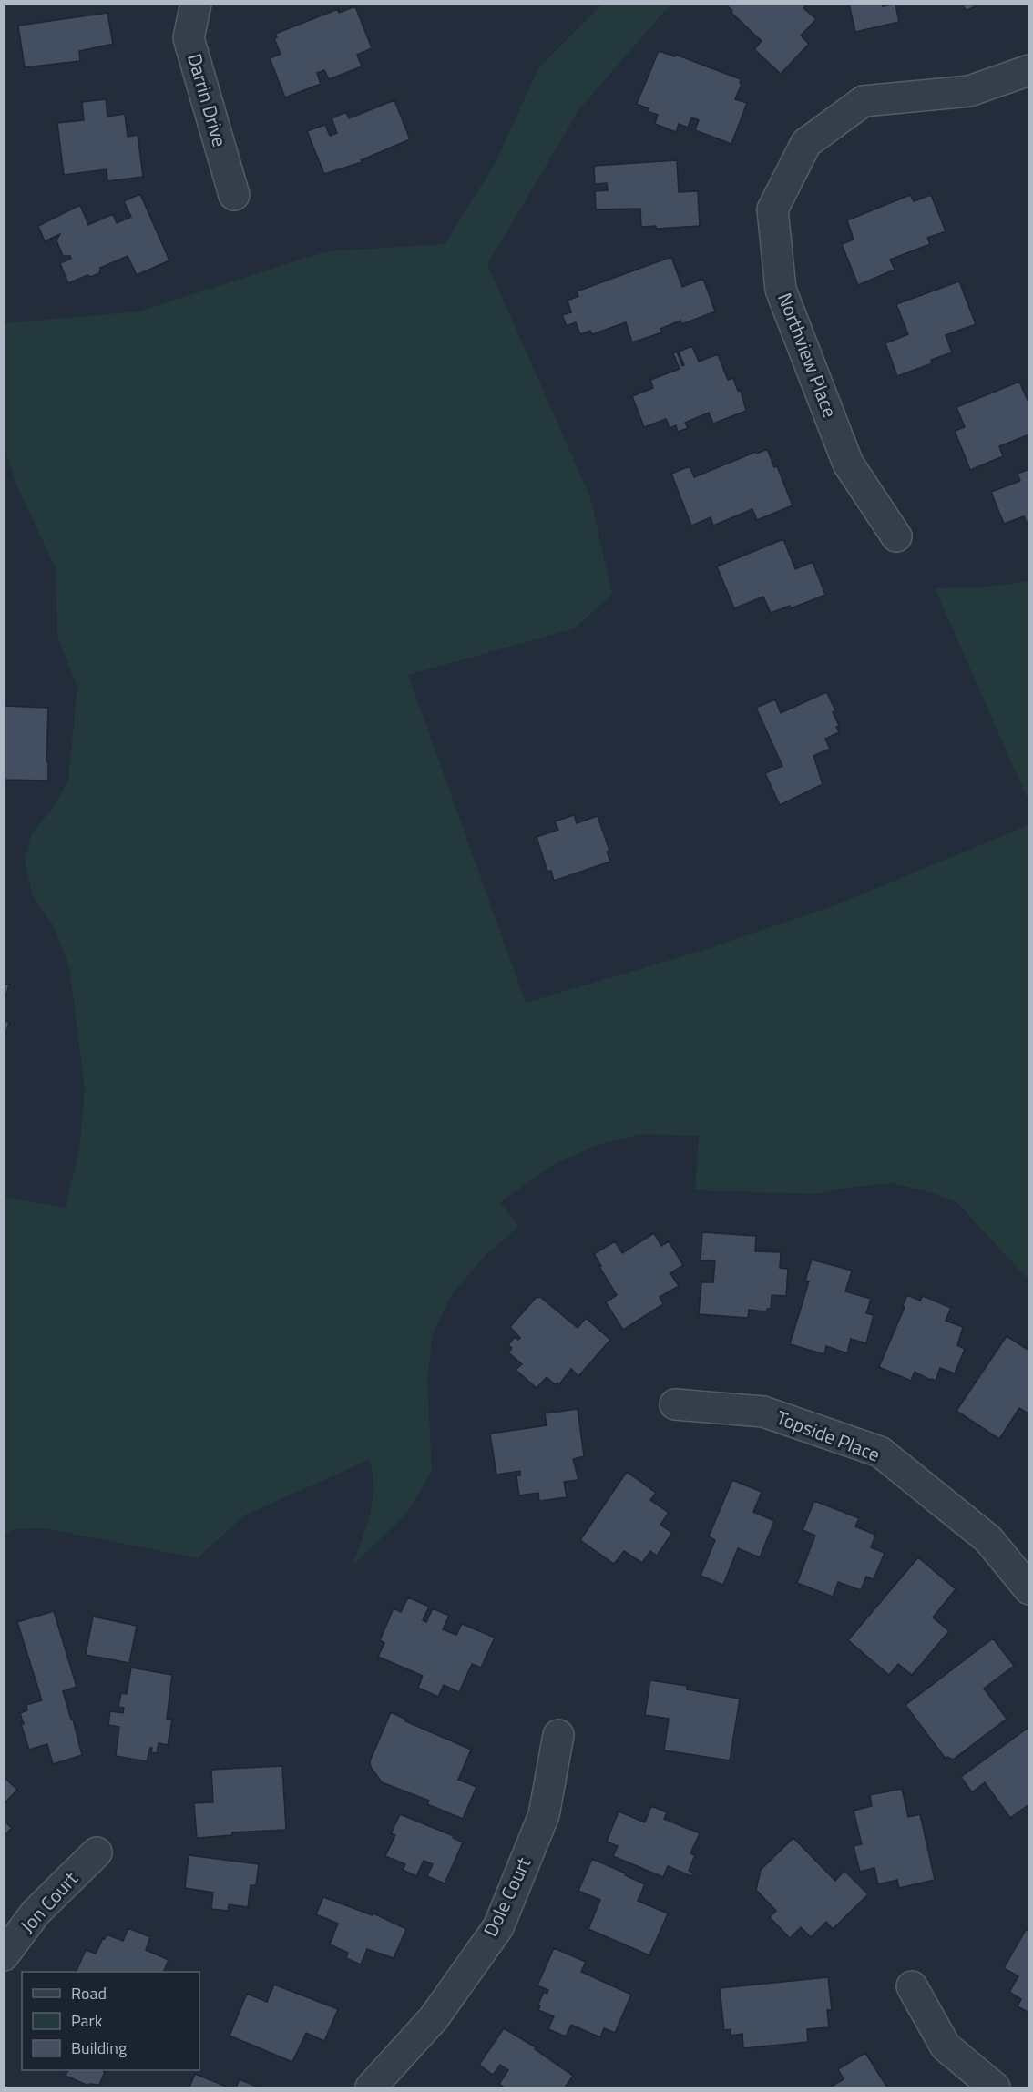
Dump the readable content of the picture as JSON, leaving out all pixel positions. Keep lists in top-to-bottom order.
{
  "streets": {
    "street": [
      "Darrin Drive",
      "Northview Place",
      "Topside Place",
      "Dole Court",
      "Jon Court"
    ]
  },
  "legend": ["Road", "Park", "Building"]
}
